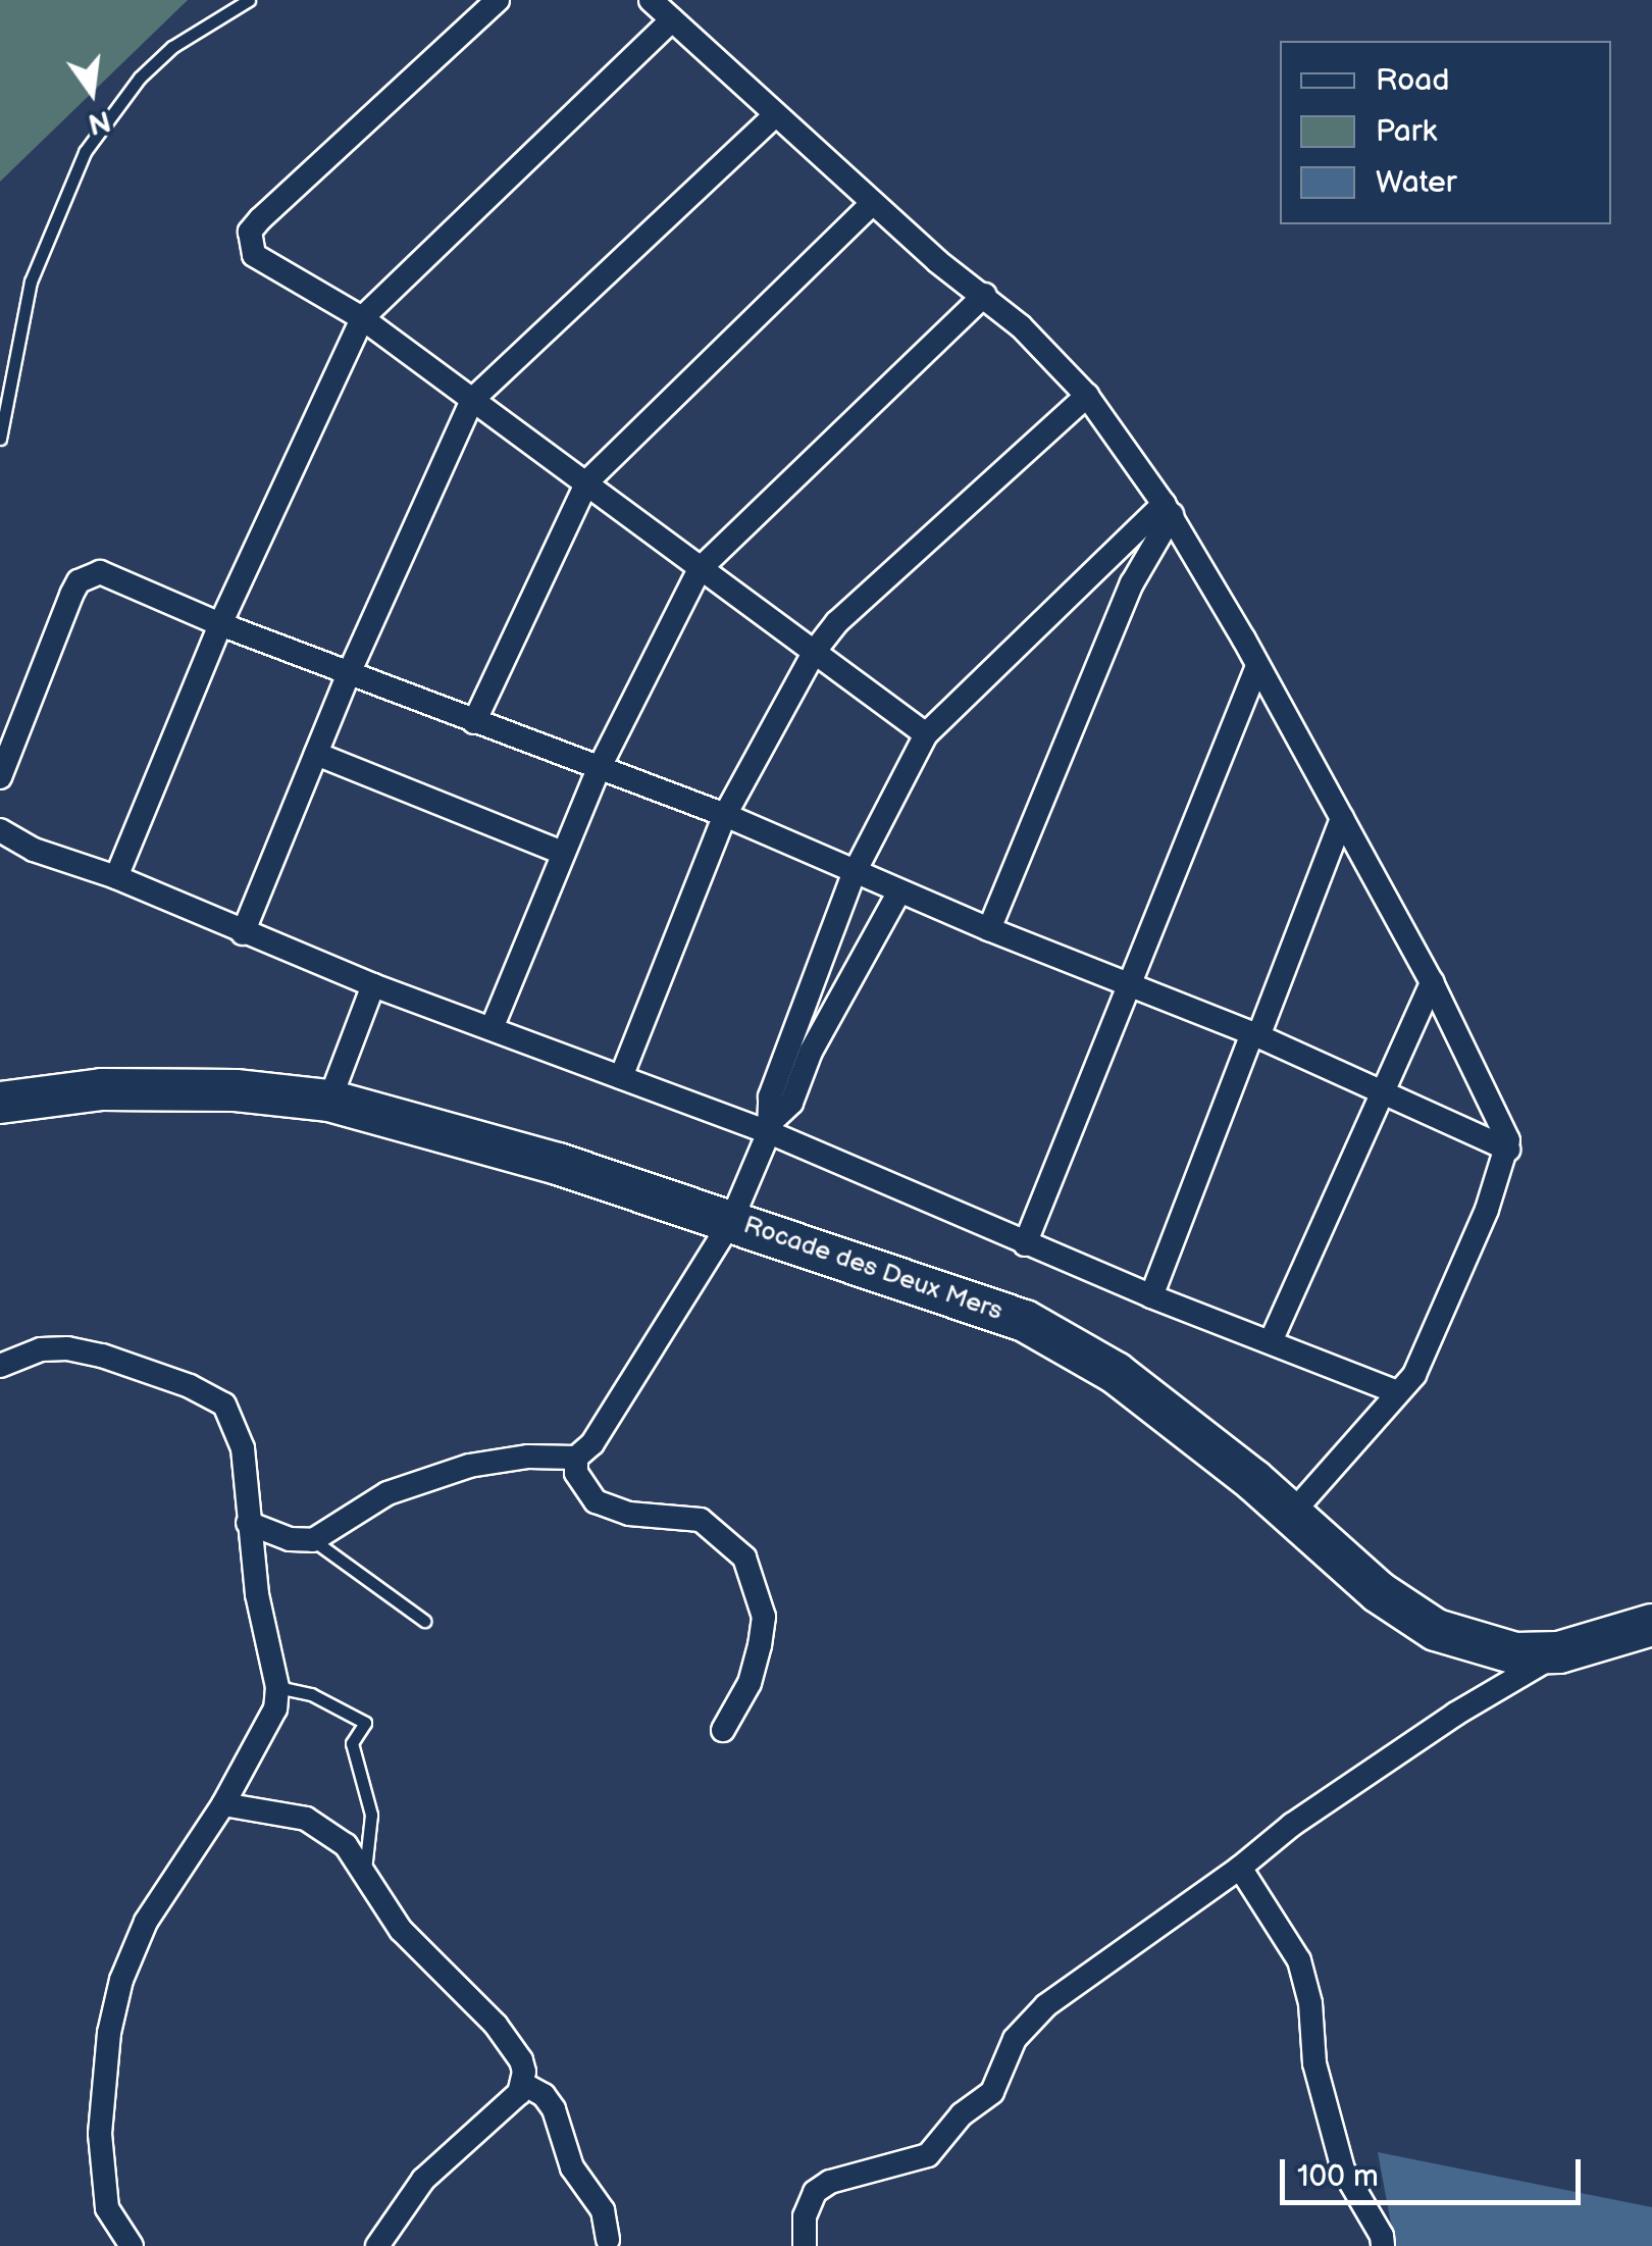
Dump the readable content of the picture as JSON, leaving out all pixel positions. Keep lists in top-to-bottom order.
{
  "streets": {
    "highway": ["Rocade des Deux Mers"]
  },
  "legend": ["Road", "Park", "Water"],
  "scale_bar": "100 m",
  "north": "bottom"
}
